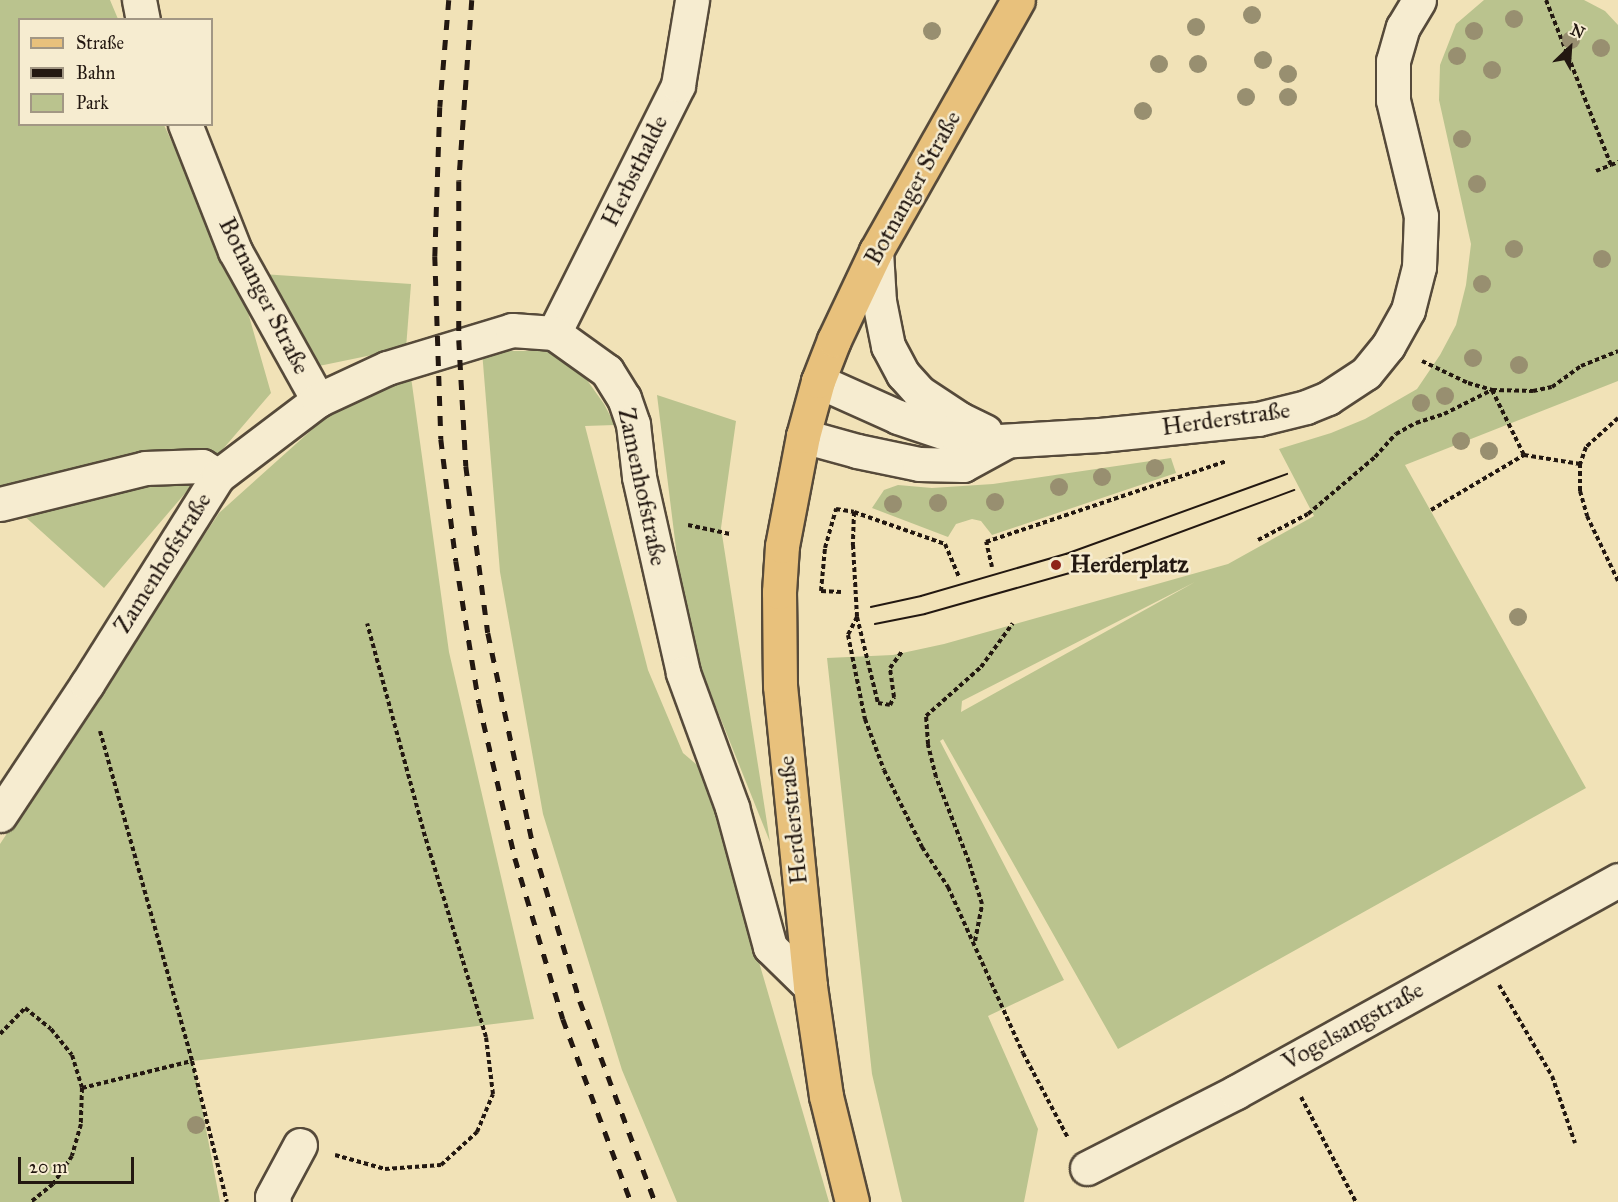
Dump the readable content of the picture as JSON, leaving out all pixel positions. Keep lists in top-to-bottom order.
{
  "streets": {
    "main road": ["Botnanger Straße", "Herderstraße"],
    "street": ["Herbsthalde", "Zamenhofstraße", "Vogelsangstraße"]
  },
  "crossings": [
    ["Herbsthalde", "Zamenhofstraße"],
    ["Botnanger Straße", "Herderstraße"],
    ["Botnanger Straße", "Zamenhofstraße"],
    ["Herderstraße", "Zamenhofstraße"]
  ],
  "places": ["Herderplatz"],
  "legend": ["Straße", "Bahn", "Park"],
  "scale_bar": "20 m",
  "north": "top right"
}
